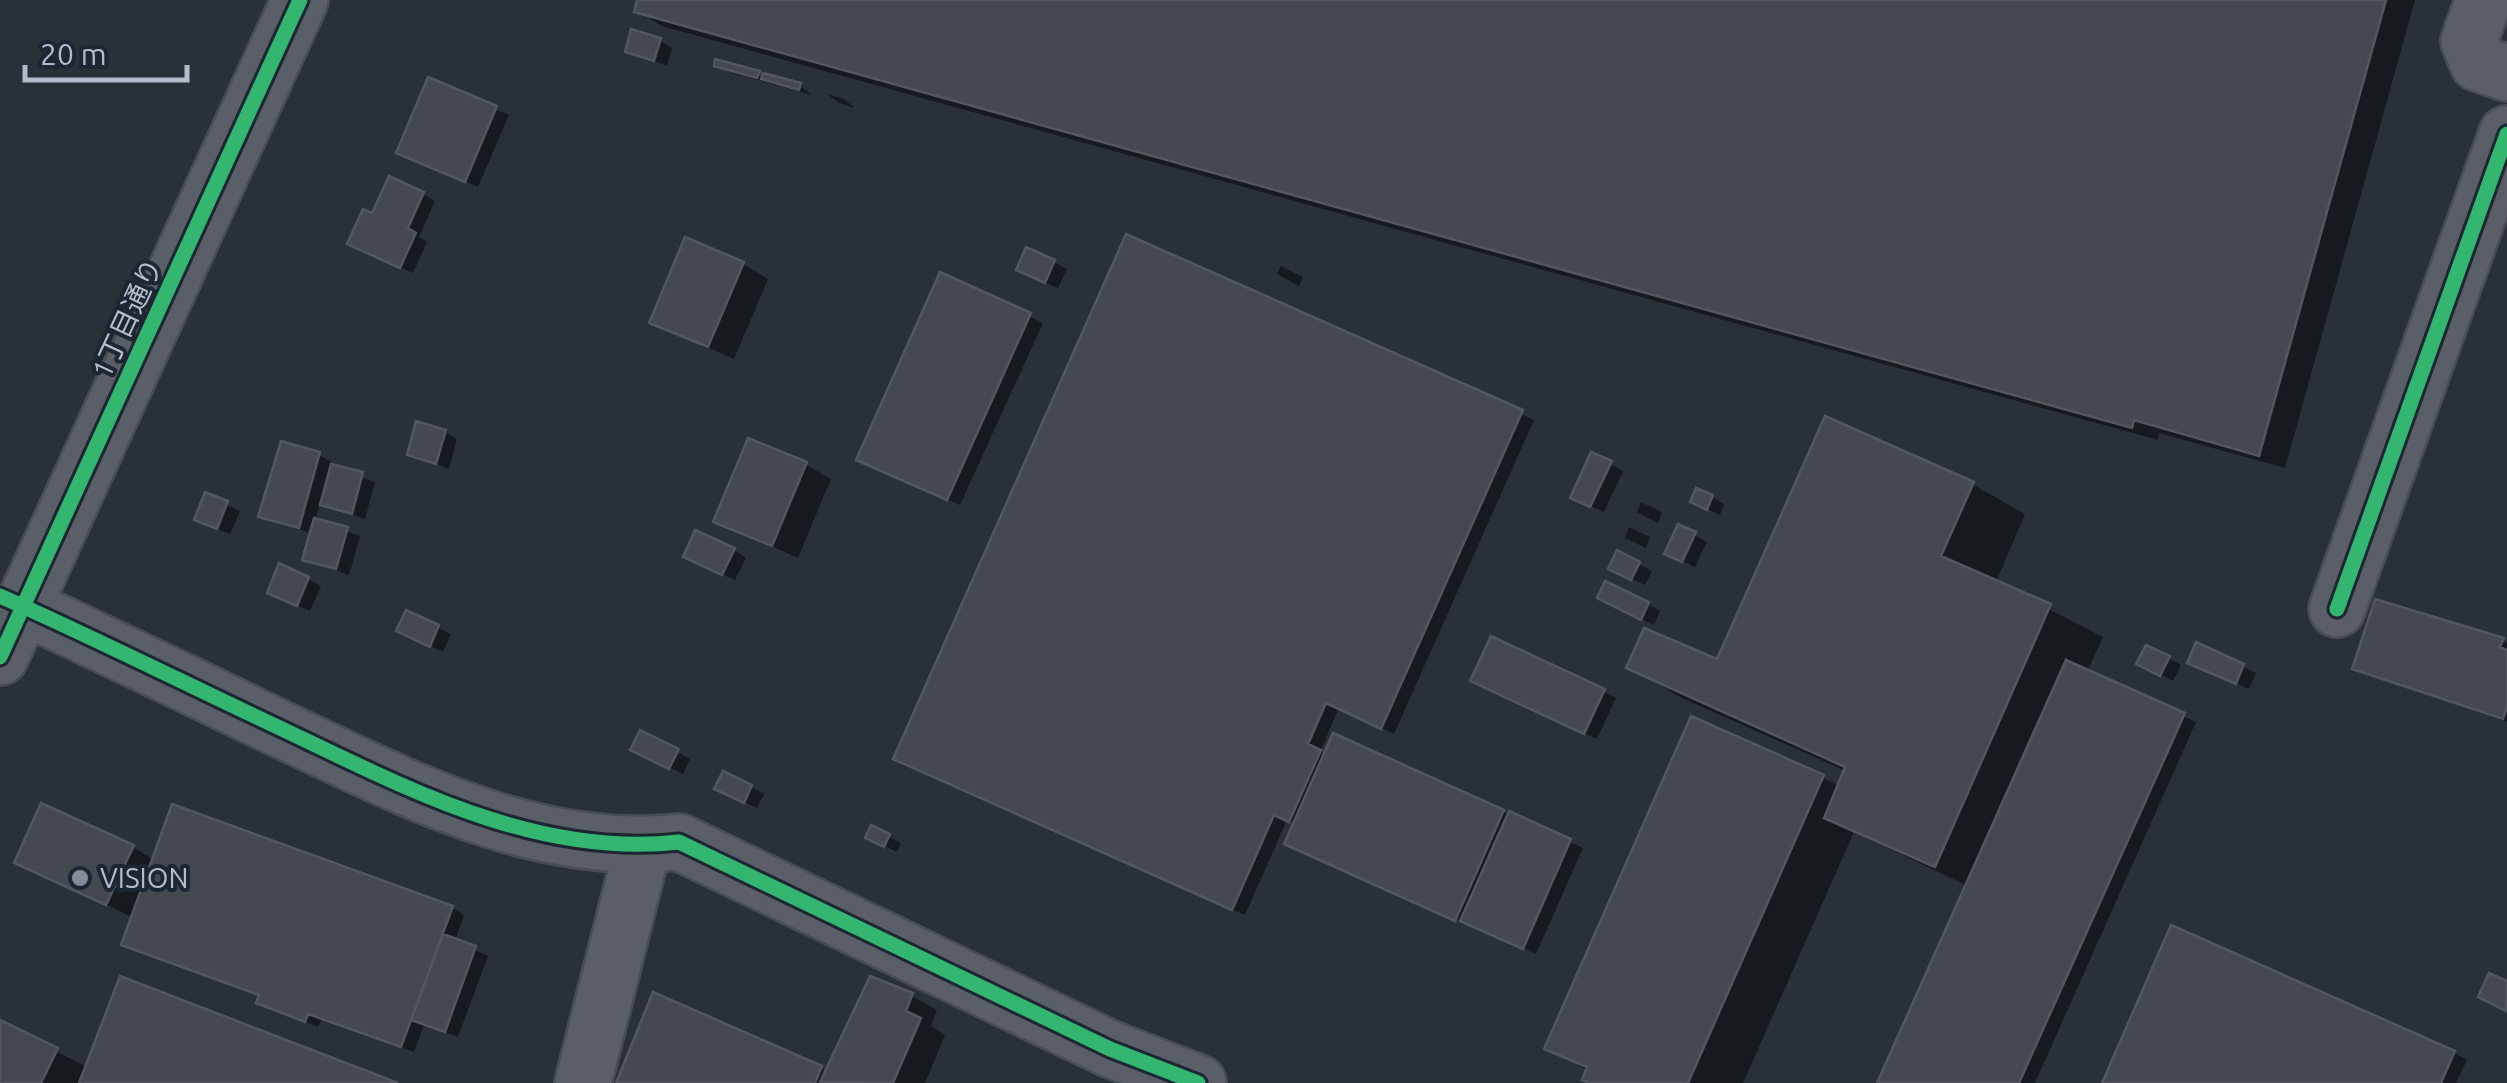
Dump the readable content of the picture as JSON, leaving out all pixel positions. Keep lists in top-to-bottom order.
{
  "streets": {
    "street": ["1丁目通り"]
  },
  "places": ["VISION"],
  "scale_bar": "20 m"
}
